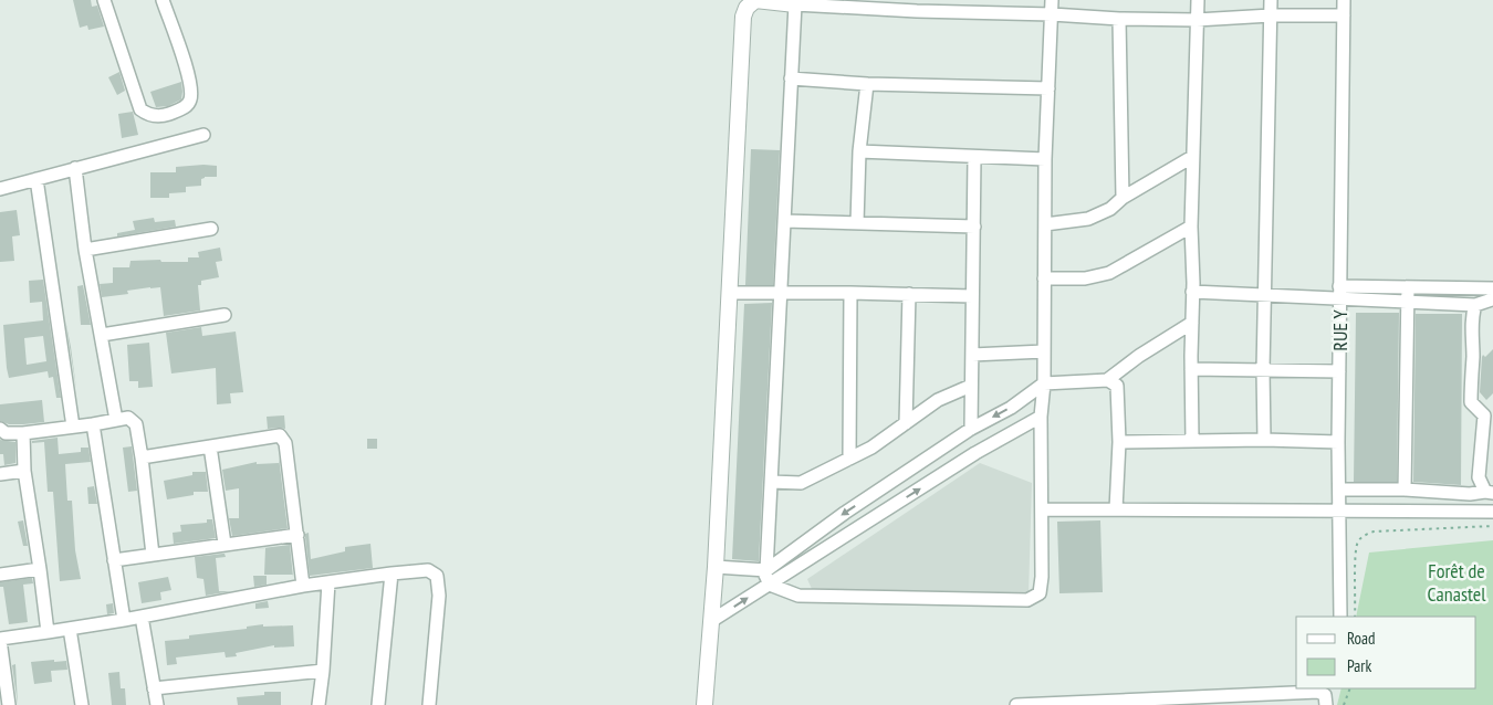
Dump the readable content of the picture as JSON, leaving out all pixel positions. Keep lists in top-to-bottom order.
{
  "streets": {
    "street": ["RUE Y"]
  },
  "parks": ["Forêt de Canastel"],
  "legend": ["Road", "Park"]
}
